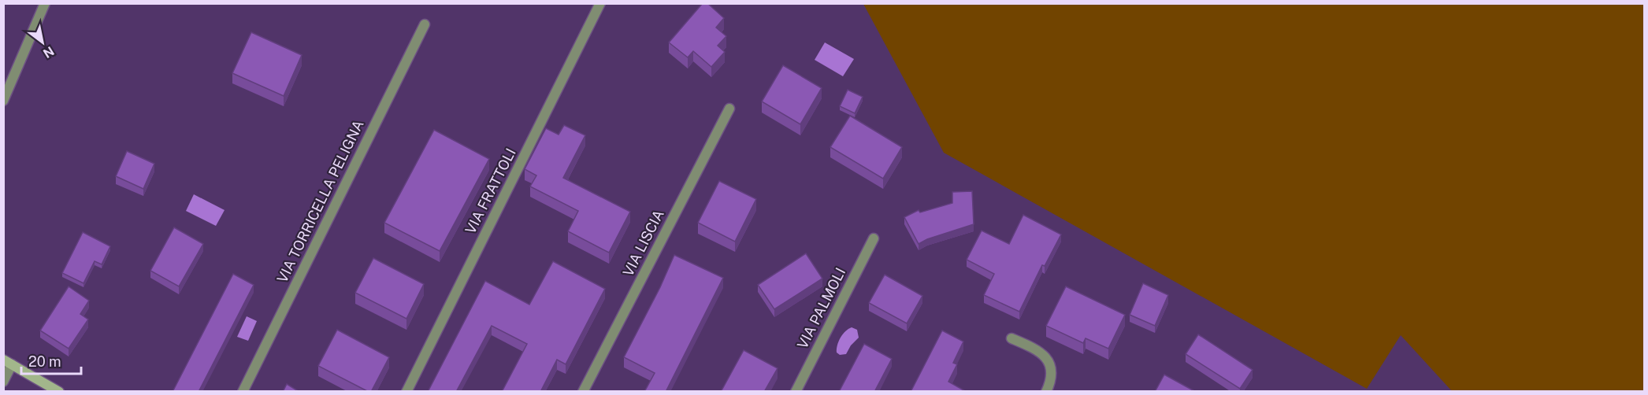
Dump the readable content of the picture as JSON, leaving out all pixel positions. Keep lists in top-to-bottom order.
{
  "streets": {
    "street": [
      "VIA FRATTOLI",
      "VIA TORRICELLA PELIGNA",
      "VIA LISCIA",
      "VIA PALMOLI"
    ]
  },
  "scale_bar": "20 m",
  "north": "bottom right"
}
